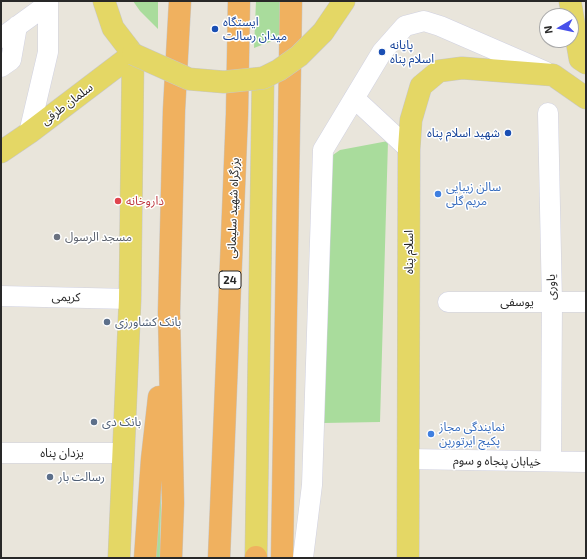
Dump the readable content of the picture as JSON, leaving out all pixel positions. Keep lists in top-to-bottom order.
{
  "streets": {
    "highway": ["بزرگراه شهید سلیمانی", "24"],
    "main road": ["سلمان طرقی", "اسلام پناه"],
    "street": [
      "یاوری",
      "کریمی",
      "یوسفی",
      "یزدان پناه",
      "خیابان پنجاه و سوم"
    ]
  },
  "crossings": [
    ["اسلام پناه", "خیابان پنجاه و سوم"],
    ["یاوری", "یوسفی"],
    ["یاوری", "خیابان پنجاه و سوم"]
  ],
  "places": [
    "ایستگاه میدان رسالت",
    "پایانه اسلام پناه",
    "شهید اسلام پناه",
    "سالن زیبایی مریم گلی",
    "داروخانه",
    "مسجد الرسول",
    "بانک کشاورزی",
    "بانک دی",
    "نمایندگی مجاز پکیج ایرتورپن",
    "رسالت بار"
  ],
  "north": "left"
}
